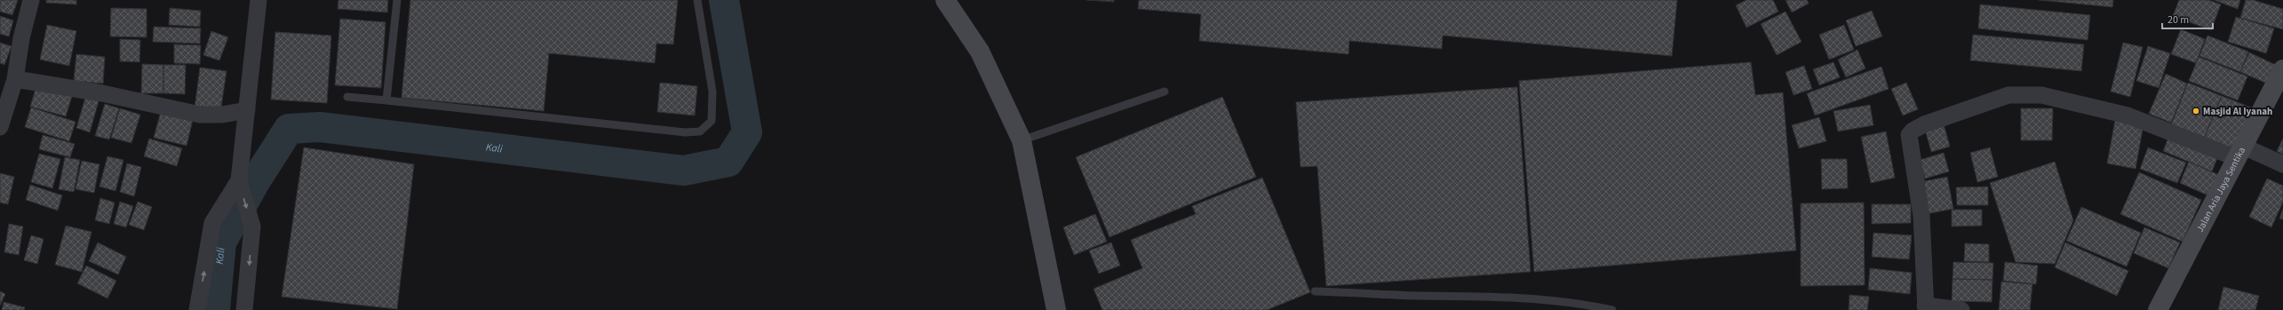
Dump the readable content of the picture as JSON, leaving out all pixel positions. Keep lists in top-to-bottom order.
{
  "streets": {
    "street": ["Jalan Aria Jaya Sentika"]
  },
  "water": ["Kali"],
  "places": ["Masjid Al Iyanah"],
  "scale_bar": "20 m"
}
